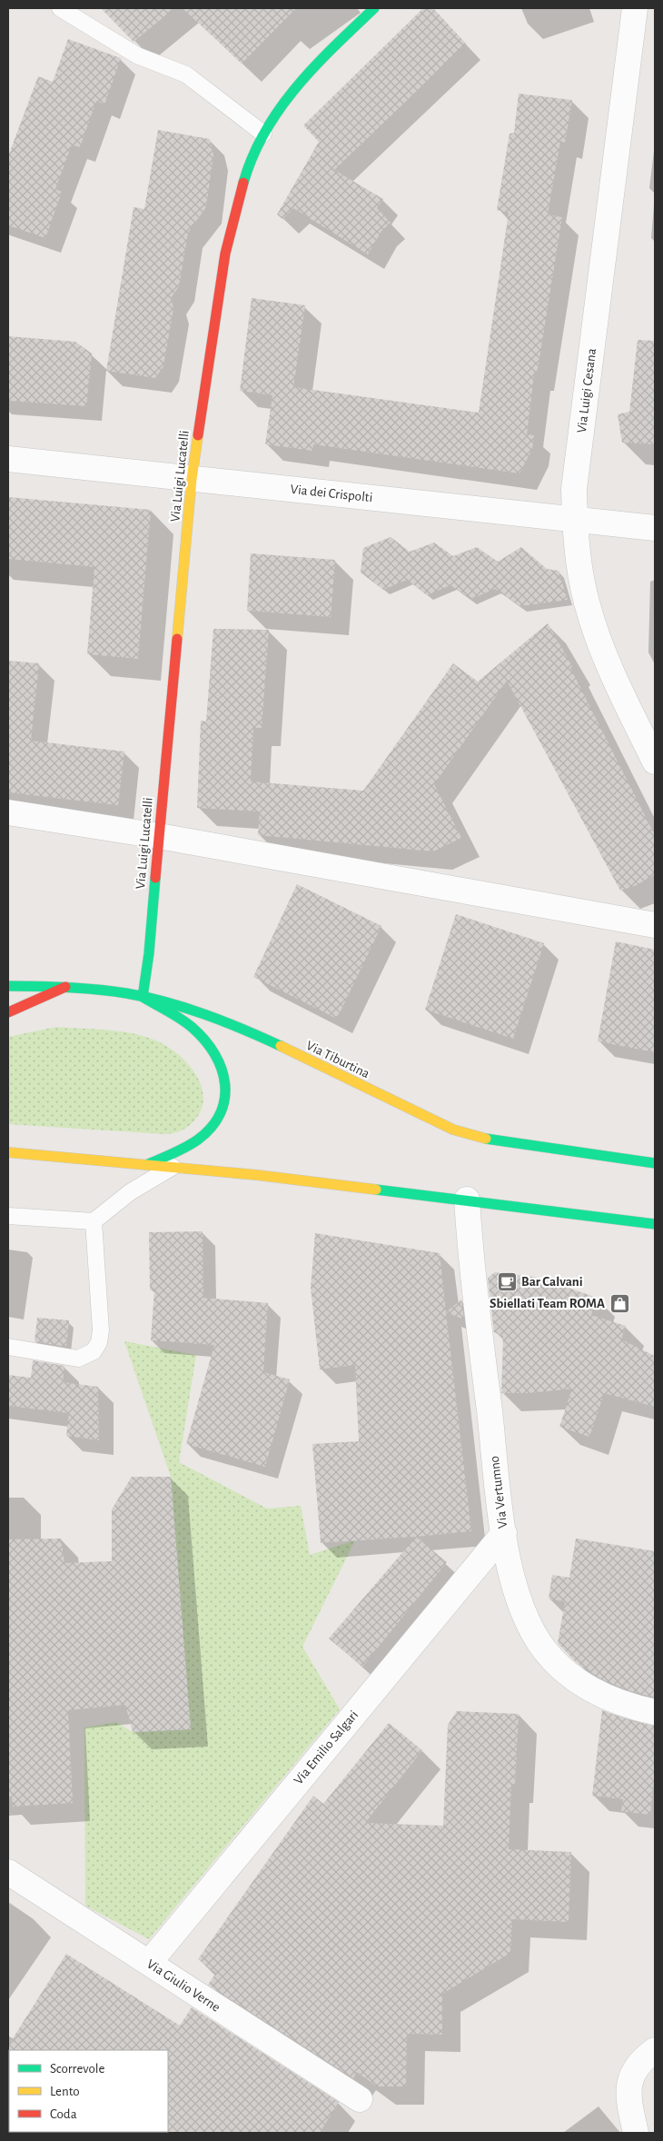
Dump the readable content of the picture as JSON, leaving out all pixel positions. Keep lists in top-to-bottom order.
{
  "streets": {
    "main road": ["Via Luigi Lucatelli", "Via Tiburtina"],
    "street": [
      "Via Luigi Cesana",
      "Via dei Crispolti",
      "Via Vertumno",
      "Via Emilio Salgari",
      "Via Giulio Verne"
    ]
  },
  "crossings": [
    ["Via Luigi Cesana", "Via dei Crispolti"],
    ["Via Luigi Lucatelli", "Via dei Crispolti"],
    ["Via Luigi Lucatelli", "Via Tiburtina"],
    ["Via Vertumno", "Via Emilio Salgari"],
    ["Via Emilio Salgari", "Via Giulio Verne"]
  ],
  "places": {
    "cafe": ["Bar Calvani"],
    "shop": ["Sbiellati Team ROMA"]
  },
  "legend": ["Scorrevole", "Lento", "Coda"]
}
